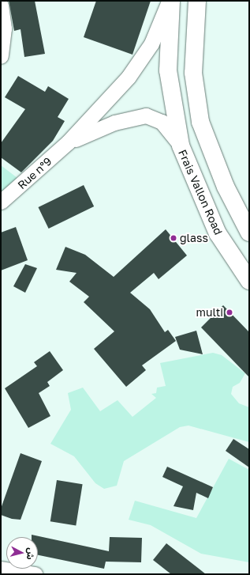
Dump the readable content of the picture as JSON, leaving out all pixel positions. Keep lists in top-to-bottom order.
{
  "streets": {
    "highway": ["Frais Vallon Road"],
    "street": ["Rue n°9"]
  },
  "places": ["glass", "multi"],
  "north": "right"
}
